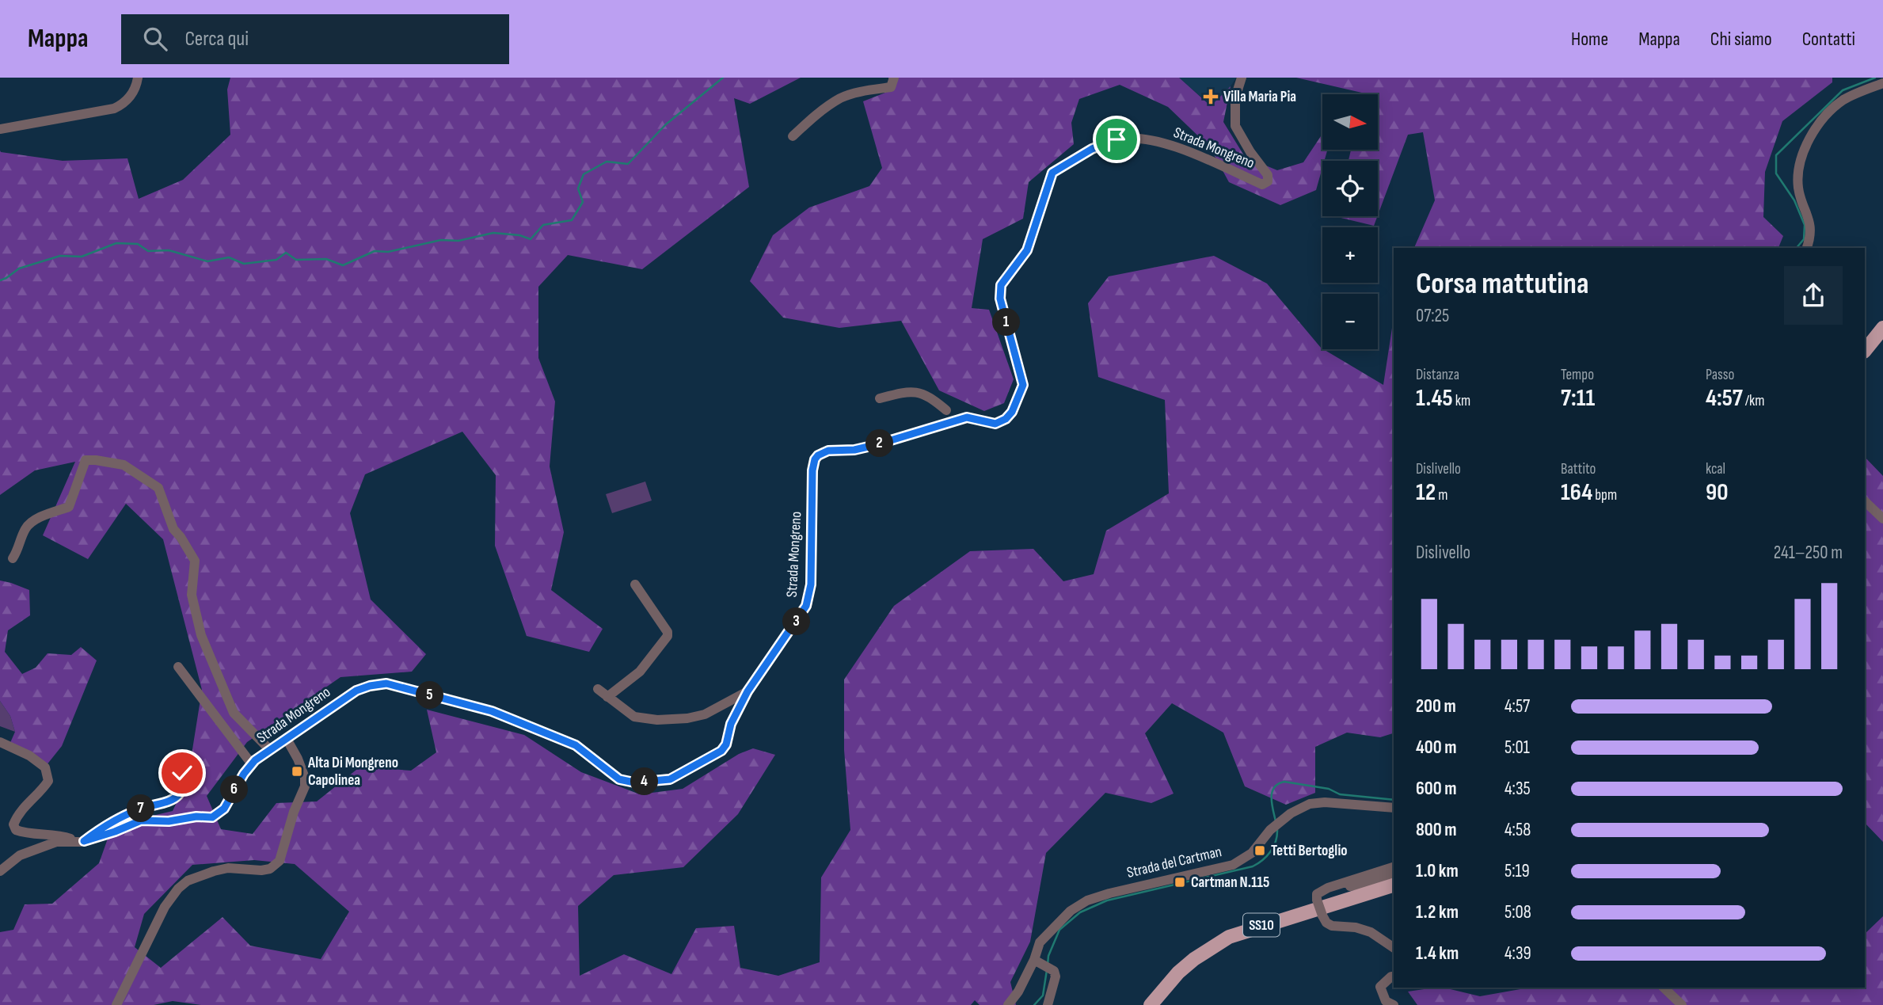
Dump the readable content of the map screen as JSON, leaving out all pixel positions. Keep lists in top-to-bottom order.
{
  "streets": {
    "main road": ["SS10"],
    "street": ["Strada Mongreno", "Strada del Cartman"]
  },
  "places": {
    "health": ["Villa Maria Pia"],
    "transit": ["Alta Di Mongreno Capolinea", "Tetti Bertoglio", "Cartman N.115"]
  },
  "north": "right",
  "page": {
    "header": "Mappa",
    "search": "Cerca qui",
    "nav": [
      "Home",
      "Mappa",
      "Chi siamo",
      "Contatti"
    ],
    "map_buttons": ["+", "−"],
    "heading": ["Corsa mattutina", "07:25"],
    "pins": [
      "1",
      "2",
      "3",
      "5",
      "4",
      "6",
      "7"
    ],
    "stats": [
      ["Distanza", "1.45 km"],
      ["Tempo", "7:11"],
      ["Passo", "4:57 /km"],
      ["Dislivello", "12 m"],
      ["Battito", "164 bpm"],
      ["kcal", "90"]
    ],
    "chart": ["Dislivello", "241–250 m"],
    "list": [
      {
        "name": "200 m",
        "note": "4:57"
      },
      {
        "name": "400 m",
        "note": "5:01"
      },
      {
        "name": "600 m",
        "note": "4:35"
      },
      {
        "name": "800 m",
        "note": "4:58"
      },
      {
        "name": "1.0 km",
        "note": "5:19"
      },
      {
        "name": "1.2 km",
        "note": "5:08"
      },
      {
        "name": "1.4 km",
        "note": "4:39"
      }
    ]
  }
}
